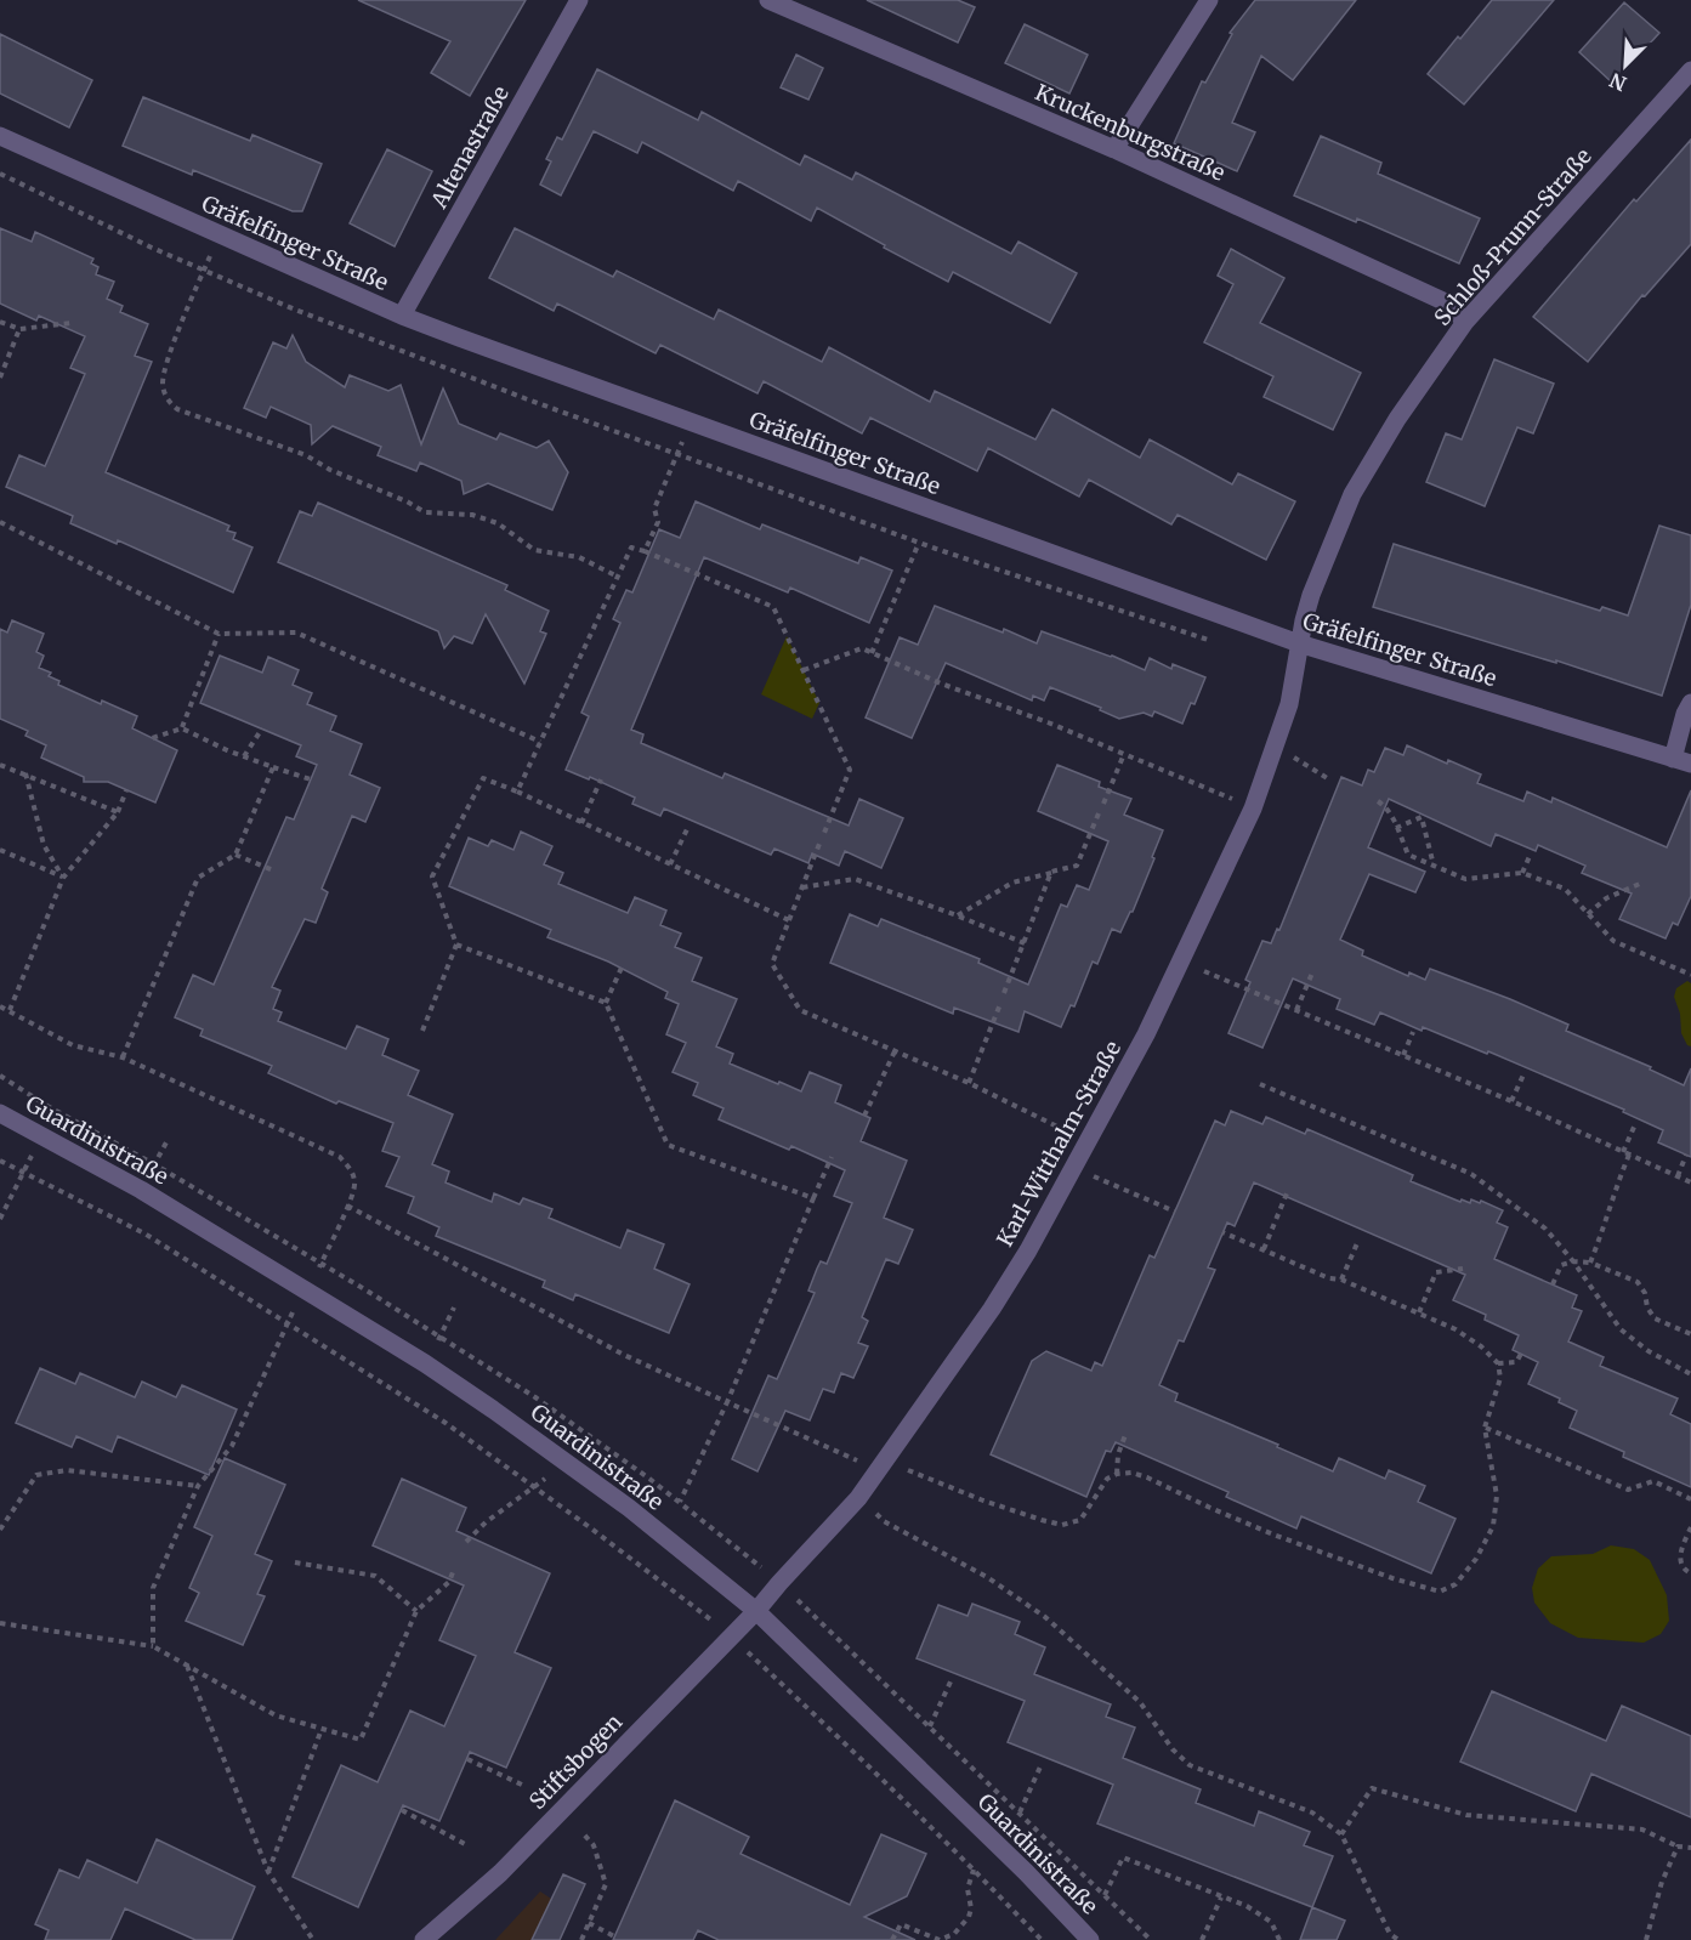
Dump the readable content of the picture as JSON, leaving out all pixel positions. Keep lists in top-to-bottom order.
{
  "streets": {
    "street": [
      "Kruckenburgstraße",
      "Altenastraße",
      "Schloß-Prunn-Straße",
      "Gräfelfinger Straße",
      "Guardinistraße",
      "Karl-Witthalm-Straße",
      "Stiftsbogen"
    ]
  },
  "crossings": [
    ["Kruckenburgstraße", "Schloß-Prunn-Straße"],
    ["Altenastraße", "Gräfelfinger Straße"],
    ["Schloß-Prunn-Straße", "Gräfelfinger Straße"],
    ["Schloß-Prunn-Straße", "Karl-Witthalm-Straße"],
    ["Gräfelfinger Straße", "Karl-Witthalm-Straße"],
    ["Guardinistraße", "Karl-Witthalm-Straße"],
    ["Guardinistraße", "Stiftsbogen"],
    ["Karl-Witthalm-Straße", "Stiftsbogen"]
  ],
  "north": "bottom left"
}
